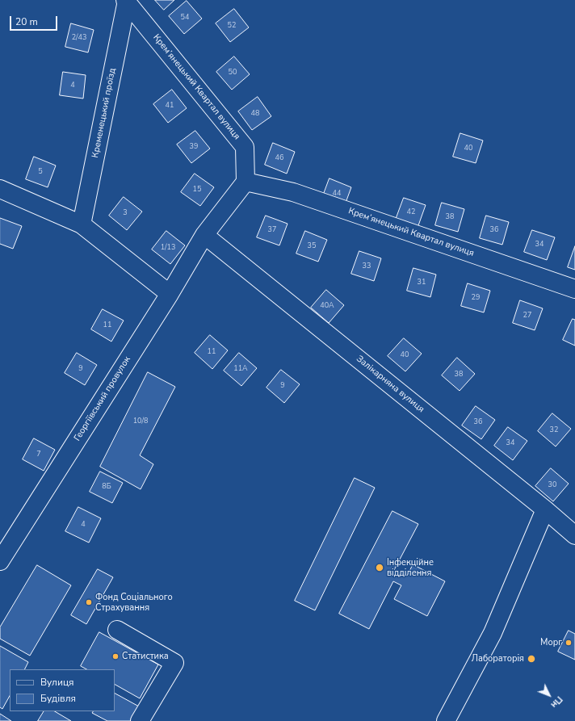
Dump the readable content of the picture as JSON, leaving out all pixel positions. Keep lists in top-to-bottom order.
{
  "streets": {
    "street": [
      "Крем’янецький Квартал вулиця",
      "Кременецький проїзд",
      "Залікарняна вулиця",
      "Георгіївський провулок"
    ]
  },
  "crossings": [
    ["Крем’янецький Квартал вулиця", "Кременецький проїзд"],
    ["Залікарняна вулиця", "Георгіївський провулок"]
  ],
  "places": [
    "Інфекційне відділення",
    "Фонд Соцiального Страхування",
    "Морг",
    "Статистика",
    "Лабораторія"
  ],
  "house_numbers": [
    "54",
    "52",
    "2/43",
    "50",
    "4",
    "41",
    "48",
    "39",
    "40",
    "46",
    "5",
    "15",
    "44",
    "42",
    "3",
    "38",
    "37",
    "36",
    "34",
    "35",
    "1/13",
    "33",
    "31",
    "29",
    "40А",
    "27",
    "11",
    "11",
    "40",
    "9",
    "11А",
    "38",
    "9",
    "10/8",
    "36",
    "32",
    "34",
    "7",
    "30",
    "8Б",
    "4"
  ],
  "legend": ["Вулиця", "Будівля"],
  "scale_bar": "20 m",
  "north": "bottom right"
}
